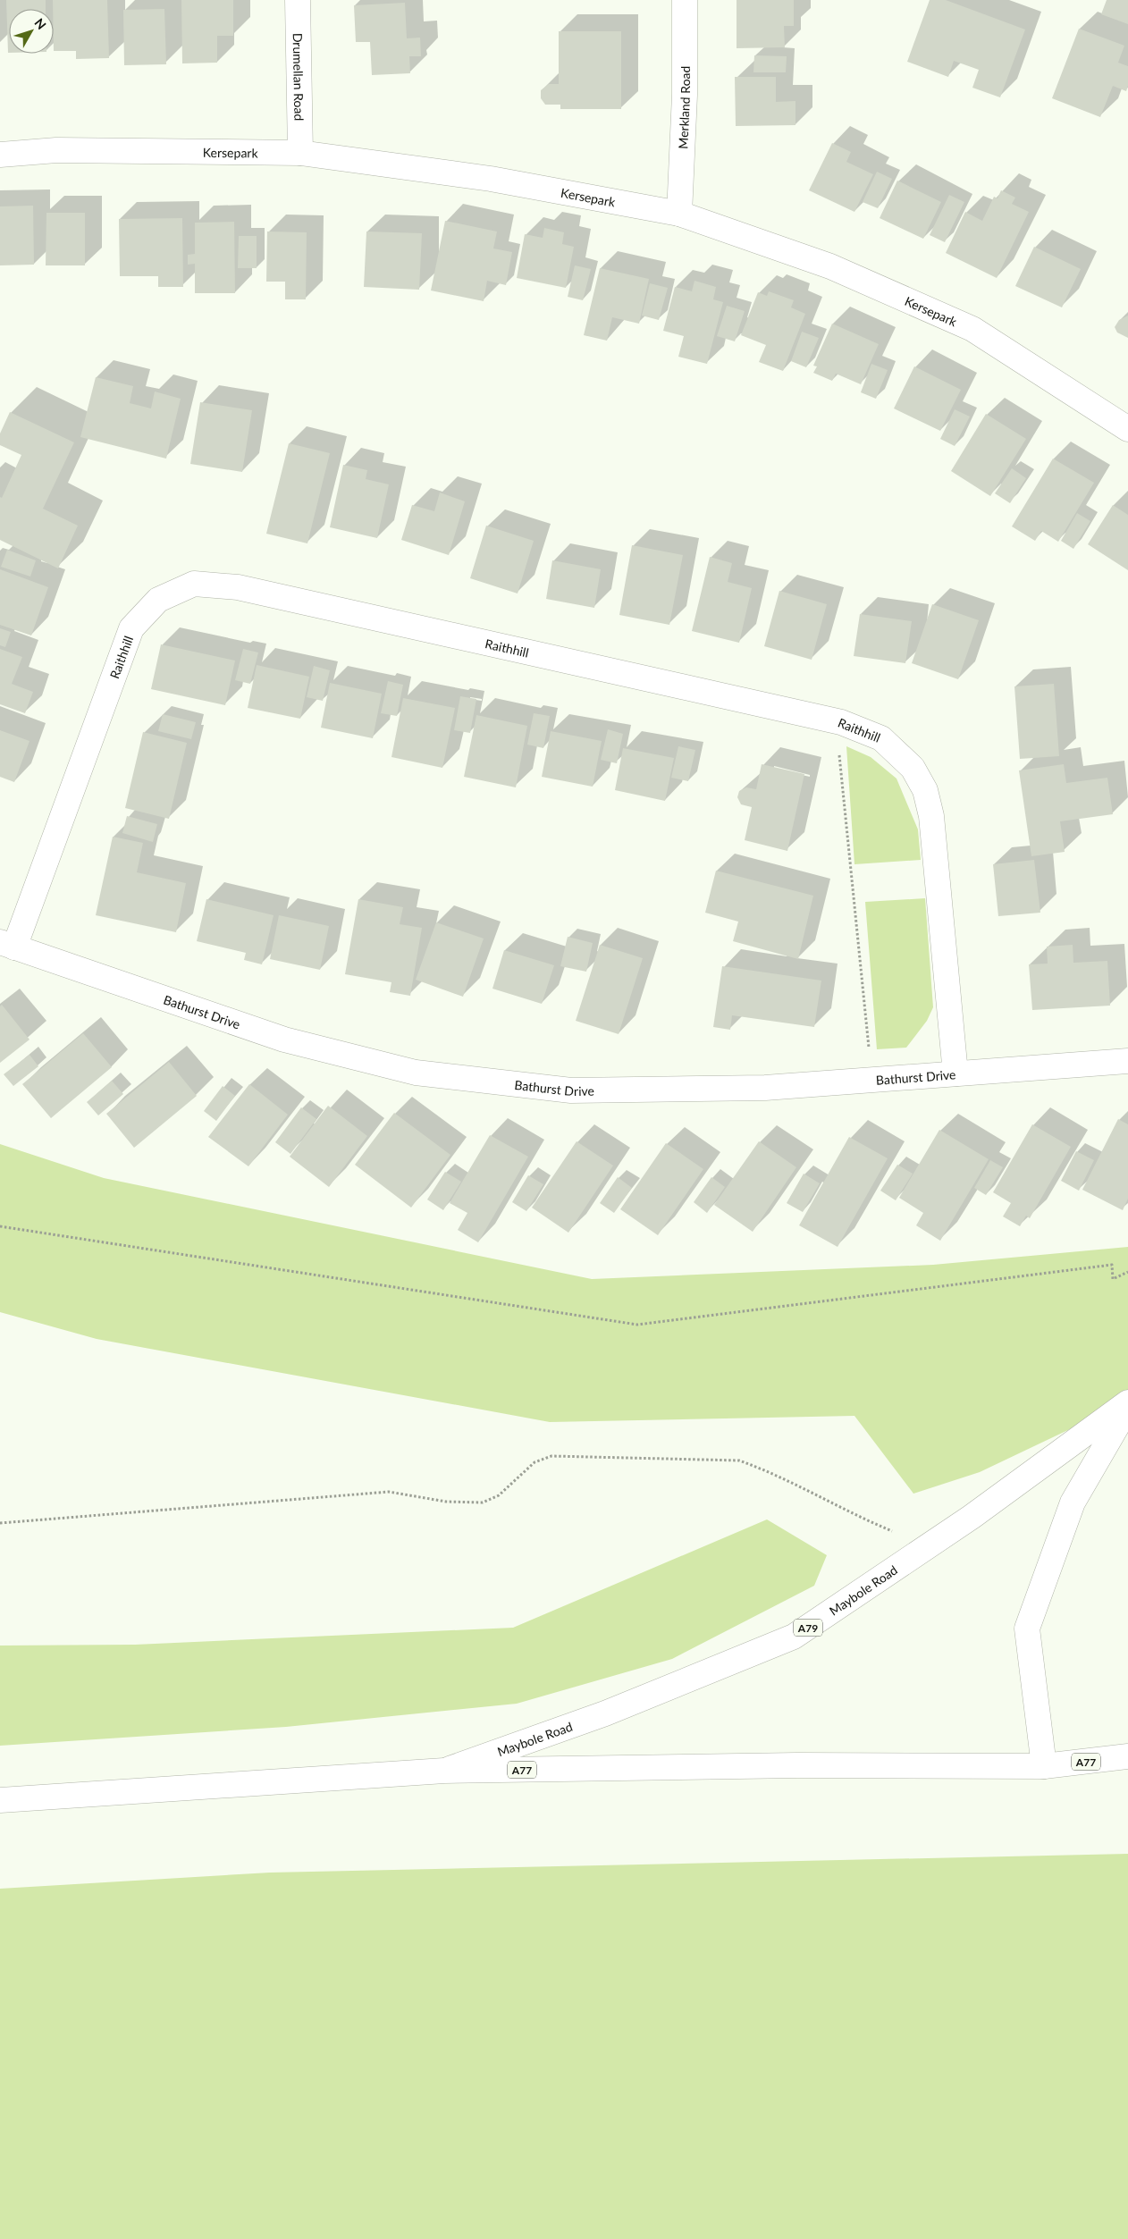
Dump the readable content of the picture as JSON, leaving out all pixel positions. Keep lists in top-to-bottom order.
{
  "streets": {
    "main road": [
      "Drumellan Road",
      "Merkland Road",
      "Kersepark",
      "Raithhill",
      "Bathurst Drive",
      "Maybole Road",
      "A79",
      "A77"
    ]
  },
  "crossings": [
    ["Drumellan Road", "Kersepark"],
    ["Merkland Road", "Kersepark"],
    ["Raithhill", "Bathurst Drive"],
    ["Maybole Road", "A77"]
  ],
  "north": "top right"
}
